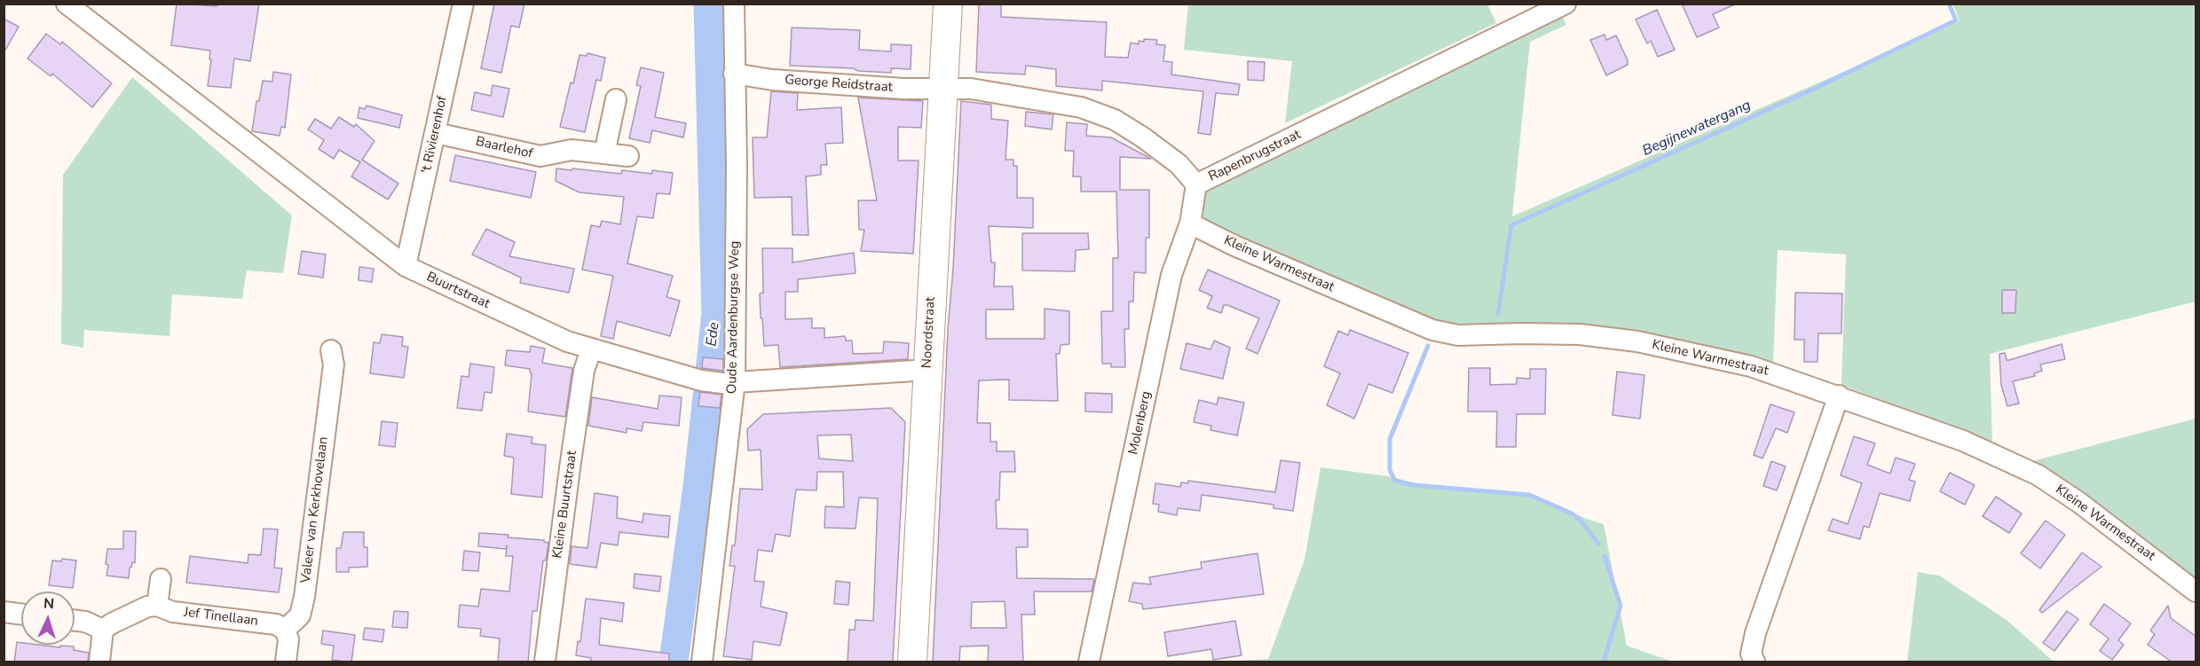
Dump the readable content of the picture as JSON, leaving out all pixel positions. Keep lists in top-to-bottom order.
{
  "streets": {
    "street": [
      "George Reidstraat",
      "'t Rivierenhof",
      "Baarlehof",
      "Rapenbrugstraat",
      "Kleine Warmestraat",
      "Buurtstraat",
      "Oude Aardenburgse Weg",
      "Noordstraat",
      "Molenberg",
      "Kleine Buurtstraat",
      "Valeer van Kerkhovelaan",
      "Jef Tinellaan"
    ]
  },
  "crossings": [
    ["George Reidstraat", "Rapenbrugstraat"],
    ["George Reidstraat", "Oude Aardenburgse Weg"],
    ["George Reidstraat", "Noordstraat"],
    ["'t Rivierenhof", "Baarlehof"],
    ["'t Rivierenhof", "Buurtstraat"],
    ["Rapenbrugstraat", "Noordstraat"],
    ["Rapenbrugstraat", "Molenberg"],
    ["Kleine Warmestraat", "Molenberg"],
    ["Buurtstraat", "Oude Aardenburgse Weg"],
    ["Buurtstraat", "Noordstraat"],
    ["Buurtstraat", "Kleine Buurtstraat"],
    ["Valeer van Kerkhovelaan", "Jef Tinellaan"]
  ],
  "water": ["Begijnewatergang", "Ede"],
  "north": "top"
}
